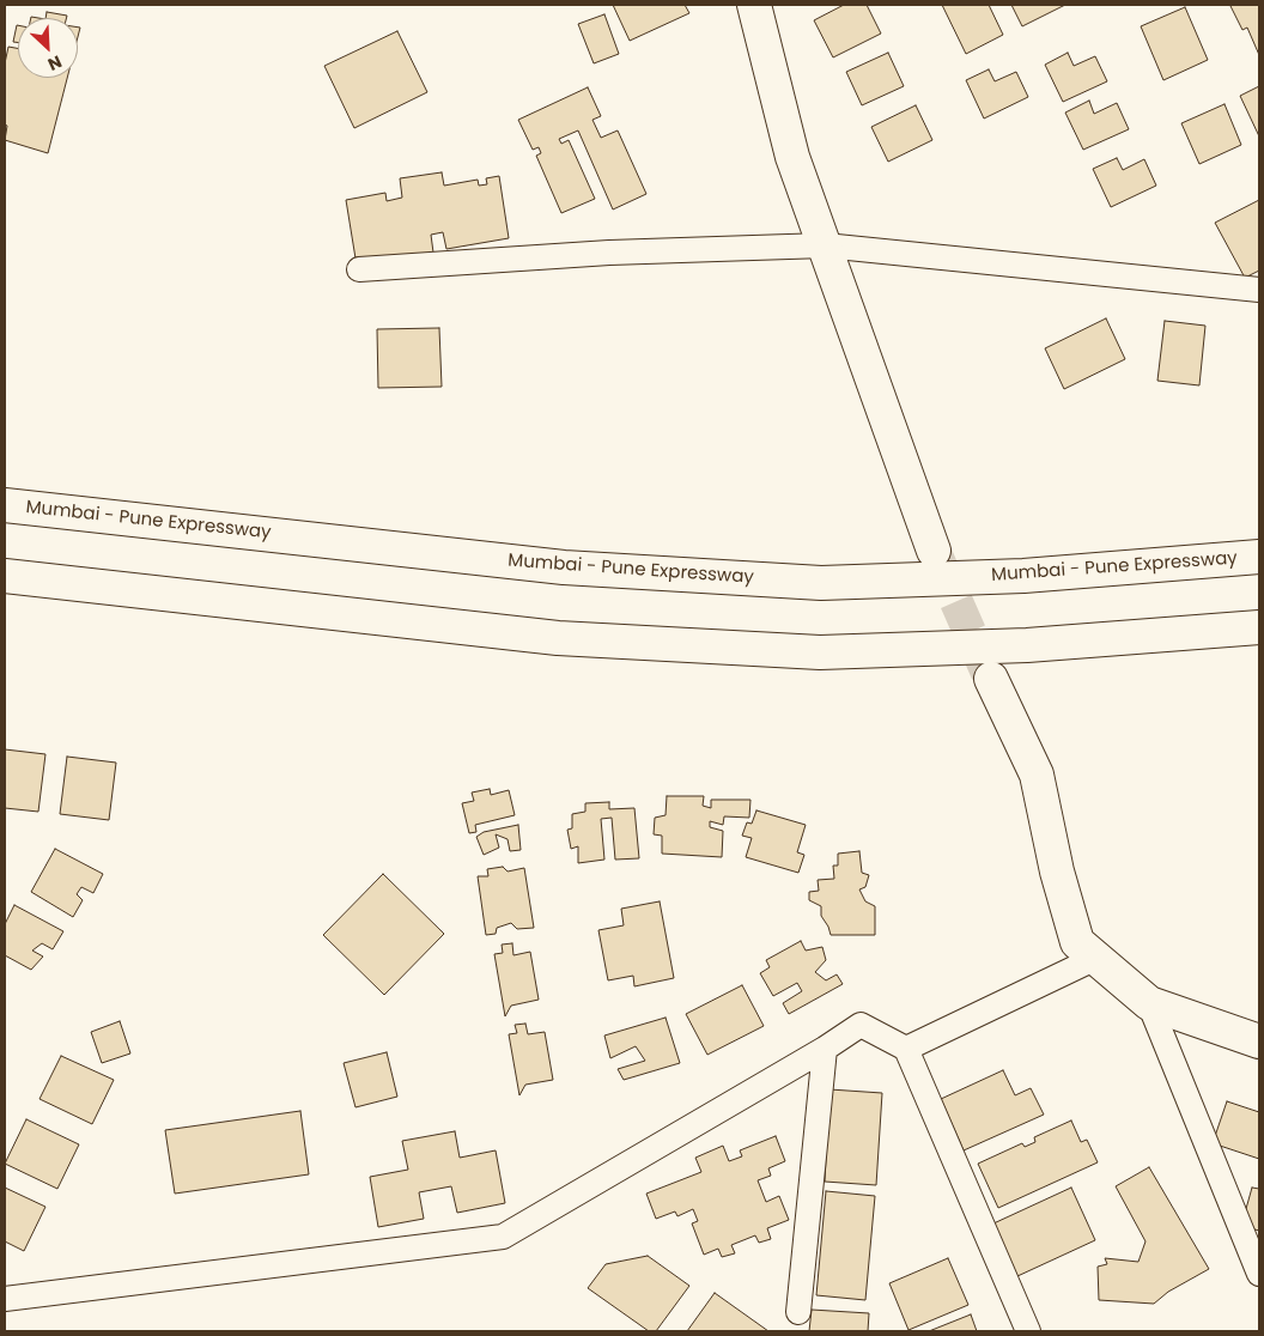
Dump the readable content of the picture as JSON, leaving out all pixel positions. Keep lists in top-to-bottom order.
{
  "streets": {
    "main road": ["Mumbai - Pune Expressway"]
  },
  "north": "bottom right"
}
